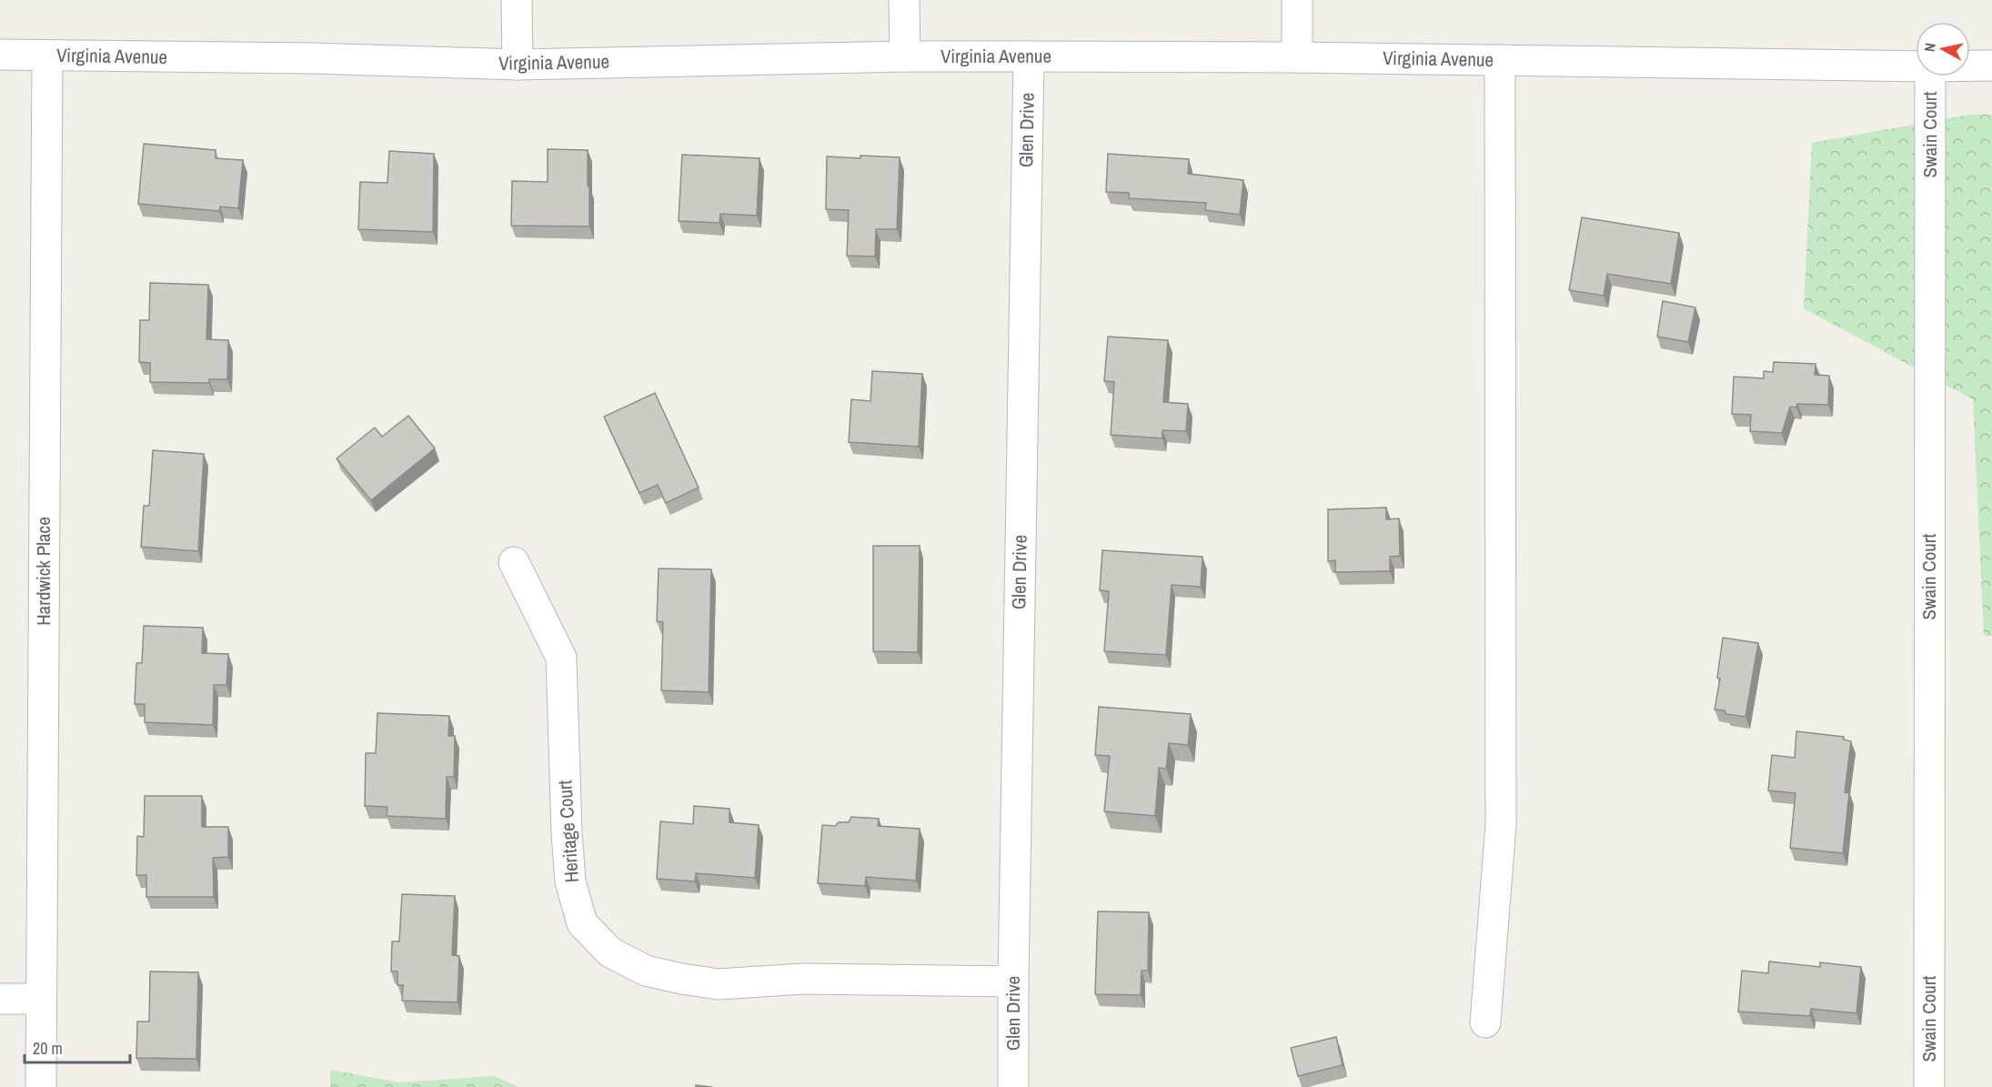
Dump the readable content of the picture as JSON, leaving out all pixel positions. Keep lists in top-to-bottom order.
{
  "streets": {
    "street": [
      "Virginia Avenue",
      "Glen Drive",
      "Swain Court",
      "Hardwick Place",
      "Heritage Court"
    ]
  },
  "crossings": [
    ["Virginia Avenue", "Glen Drive"],
    ["Virginia Avenue", "Hardwick Place"],
    ["Glen Drive", "Heritage Court"]
  ],
  "scale_bar": "20 m",
  "north": "left"
}
